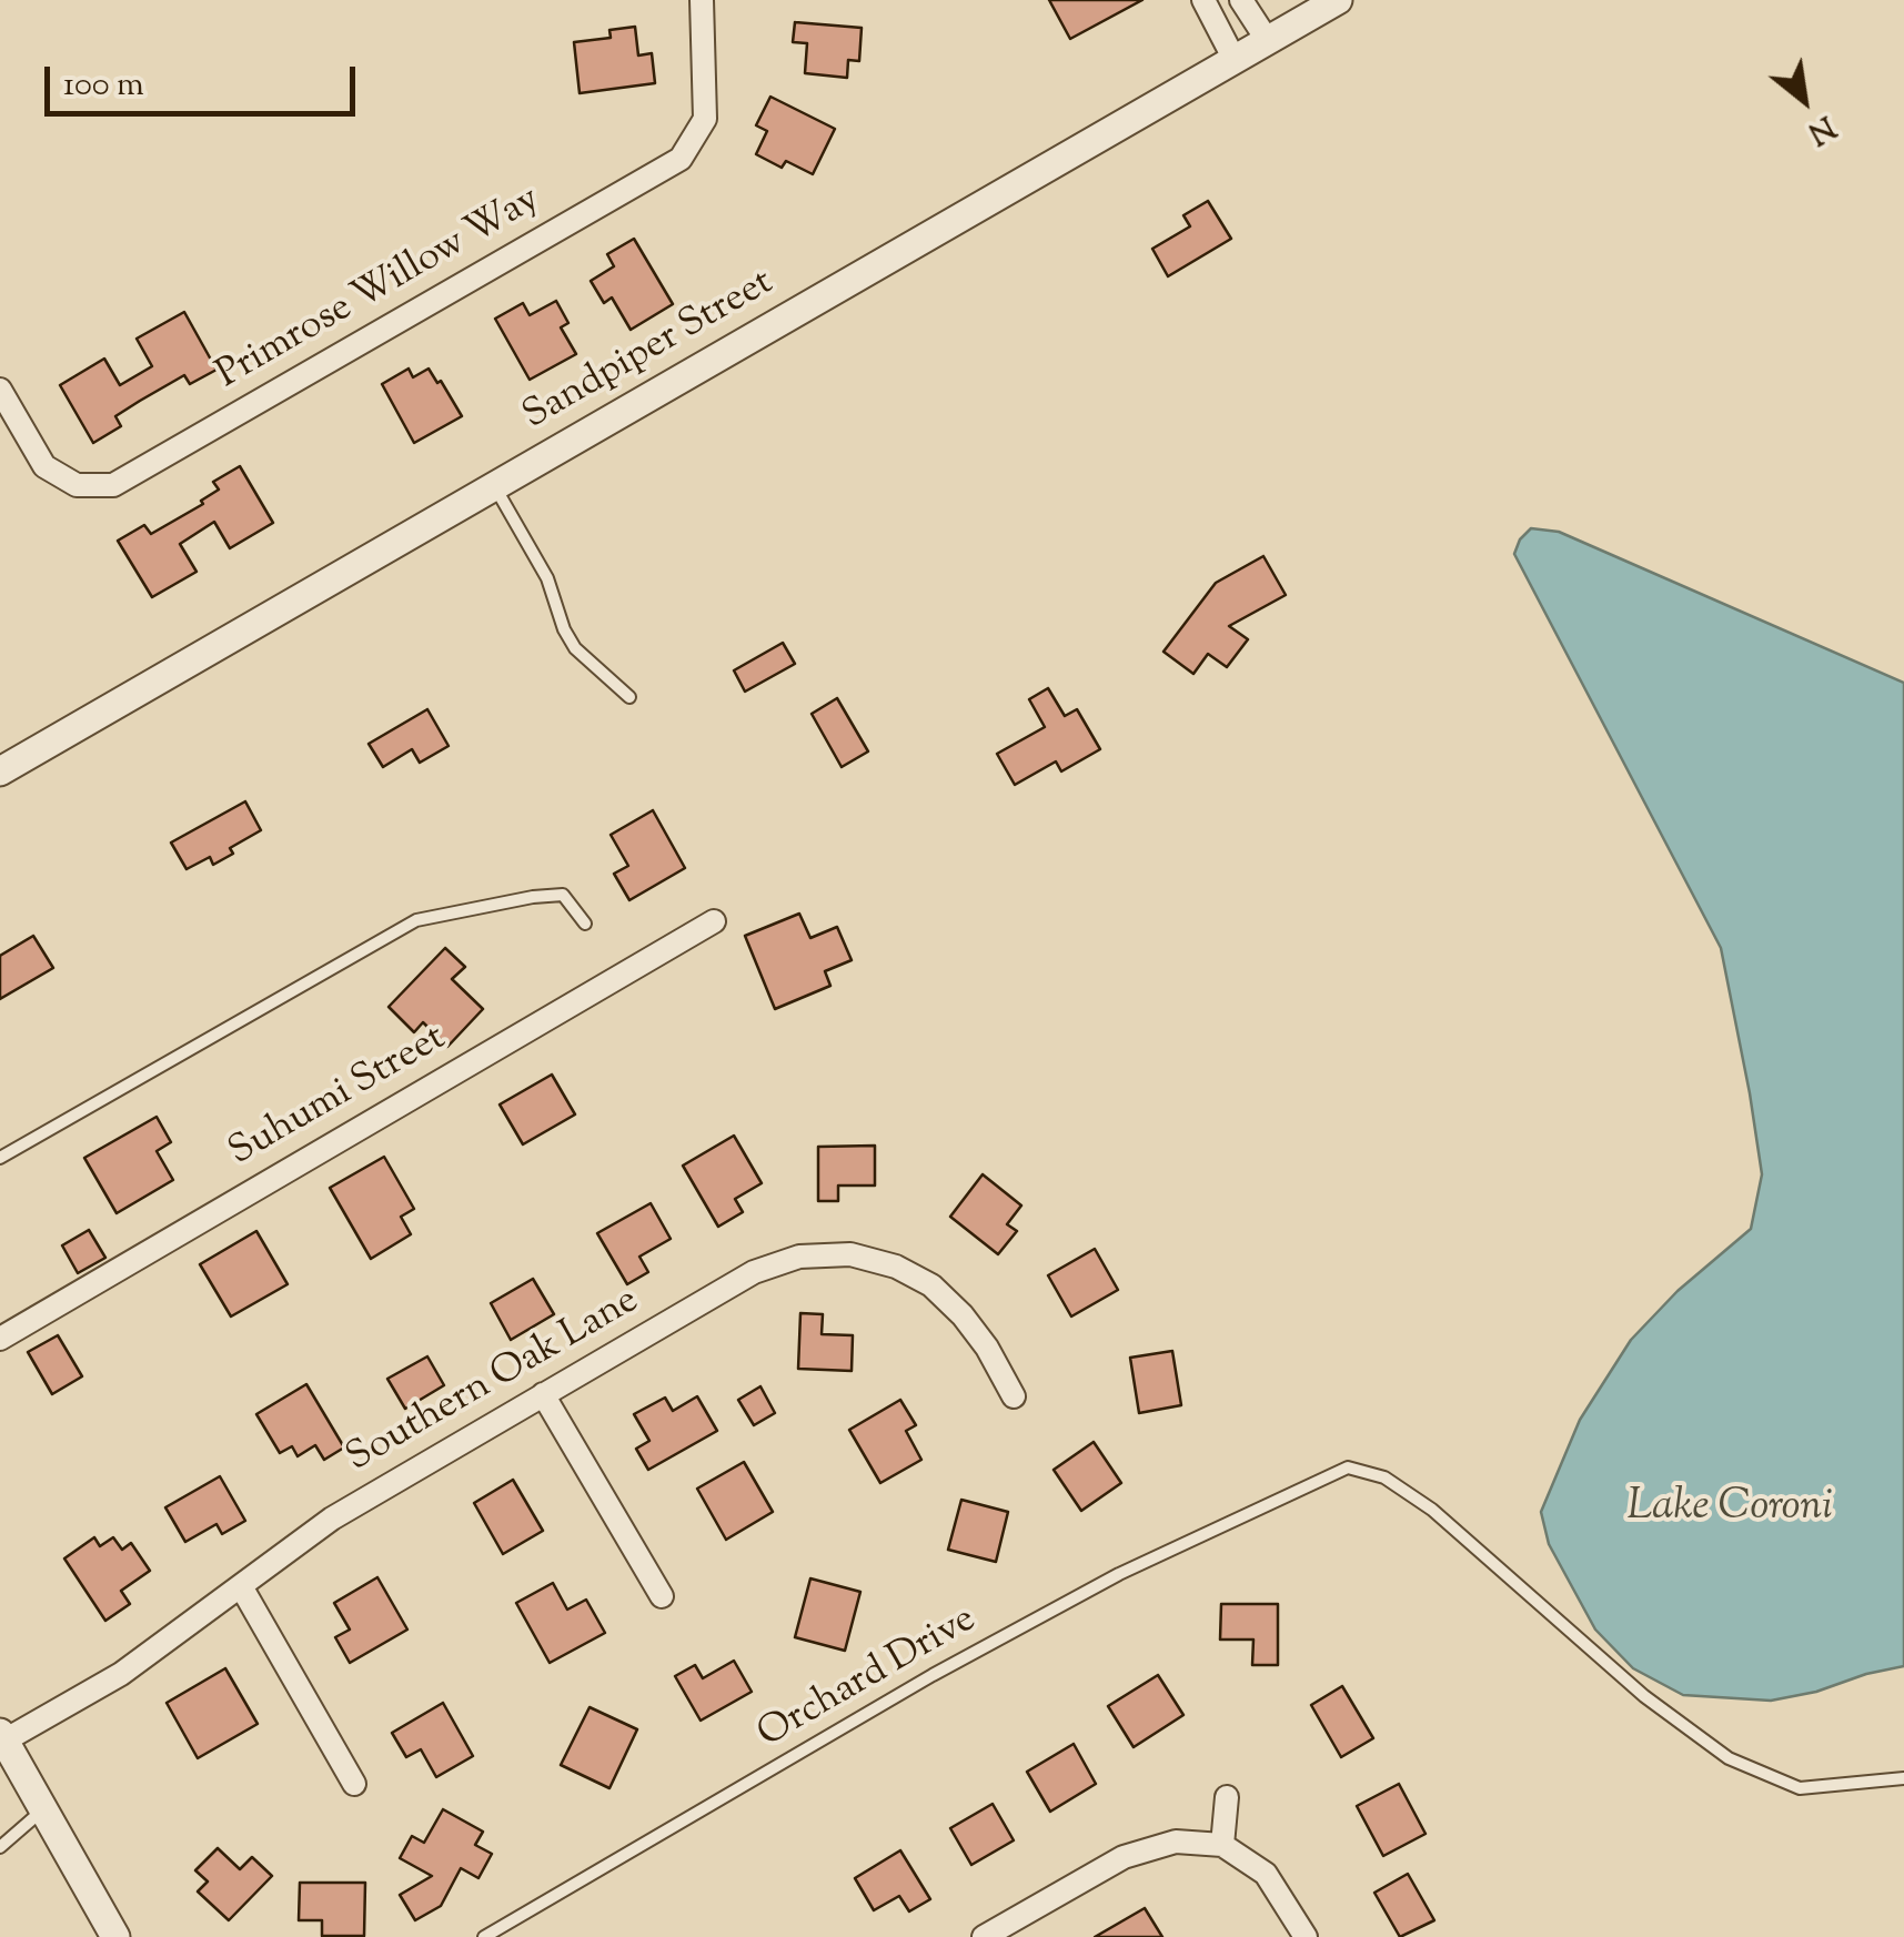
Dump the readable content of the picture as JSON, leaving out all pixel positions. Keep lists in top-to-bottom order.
{
  "streets": {
    "street": [
      "Primrose Willow Way",
      "Sandpiper Street",
      "Suhumi Street",
      "Southern Oak Lane"
    ],
    "lane": ["Orchard Drive"]
  },
  "water": ["Lake Coroni"],
  "scale_bar": "100 m",
  "north": "bottom right"
}
